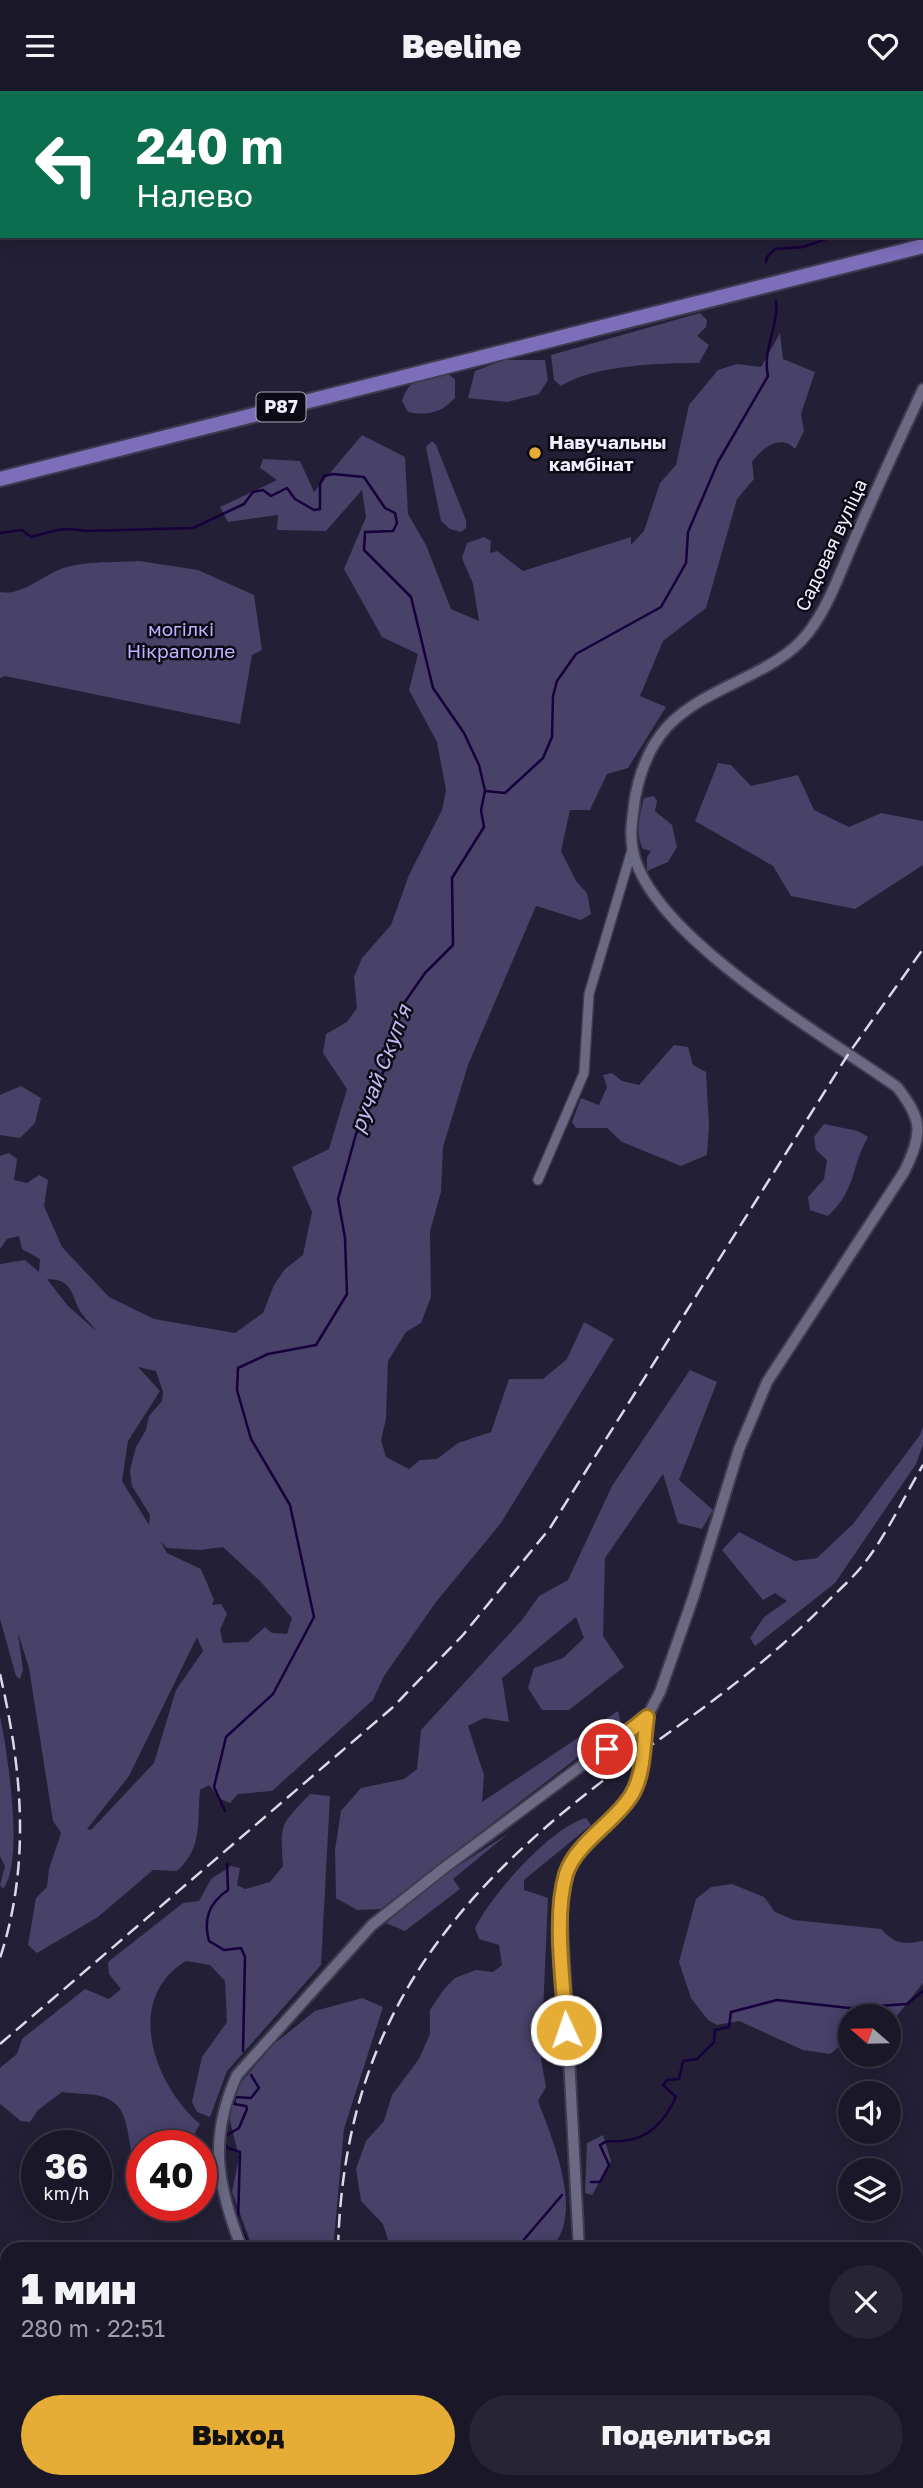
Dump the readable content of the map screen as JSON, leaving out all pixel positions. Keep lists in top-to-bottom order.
{
  "streets": {
    "main road": ["Р87"],
    "street": ["Садовая вуліца"]
  },
  "water": ["ручай Скупʼя"],
  "parks": ["могілкі Нікраполле"],
  "places": ["Навучальны камбінат"],
  "north": "left",
  "page": {
    "header": "Beeline",
    "turn": ["240 m", "Налево"],
    "speed": "36 km/h",
    "limit": "40",
    "heading": ["1 мин", "280 m · 22:51"],
    "buttons": ["Выход", "Поделиться"]
  }
}
